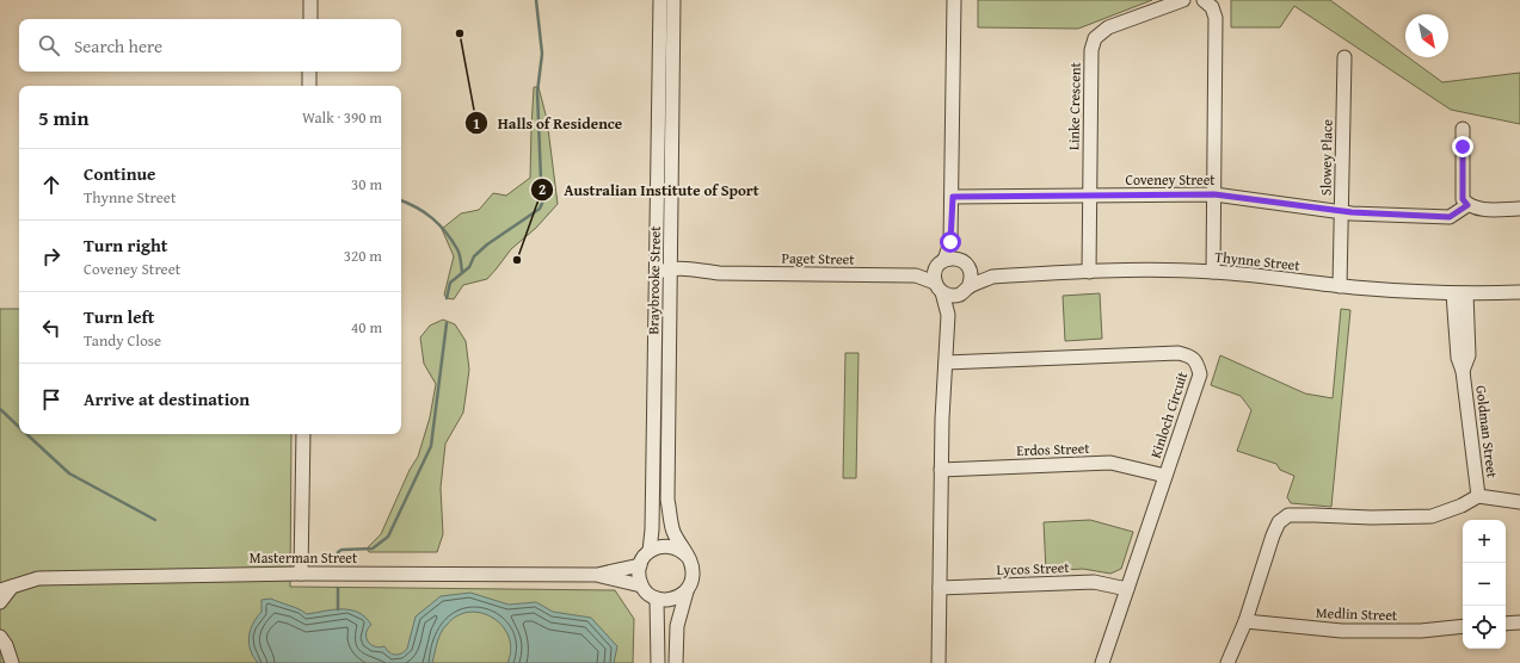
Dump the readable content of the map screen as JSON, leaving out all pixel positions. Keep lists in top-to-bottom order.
{
  "streets": {
    "street": [
      "Linke Crescent",
      "Slowey Place",
      "Coveney Street",
      "Paget Street",
      "Thynne Street",
      "Braybrooke Street",
      "Kinloch Circuit",
      "Goldman Street",
      "Erdos Street",
      "Masterman Street",
      "Lycos Street",
      "Medlin Street"
    ]
  },
  "crossings": [
    ["Linke Crescent", "Coveney Street"],
    ["Linke Crescent", "Thynne Street"],
    ["Slowey Place", "Coveney Street"],
    ["Slowey Place", "Thynne Street"],
    ["Paget Street", "Thynne Street"],
    ["Paget Street", "Braybrooke Street"],
    ["Thynne Street", "Goldman Street"],
    ["Braybrooke Street", "Masterman Street"],
    ["Kinloch Circuit", "Erdos Street"],
    ["Kinloch Circuit", "Lycos Street"]
  ],
  "places": ["Halls of Residence", "Australian Institute of Sport"],
  "north": "bottom right",
  "page": {
    "search": "Search here",
    "heading": ["5 min", "Walk · 390 m"],
    "list": [
      ["Continue", "Thynne Street", "30 m"],
      ["Turn right", "Coveney Street", "320 m"],
      ["Turn left", "Tandy Close", "40 m"],
      "Arrive at destination"
    ],
    "map_buttons": ["+", "−"]
  }
}
